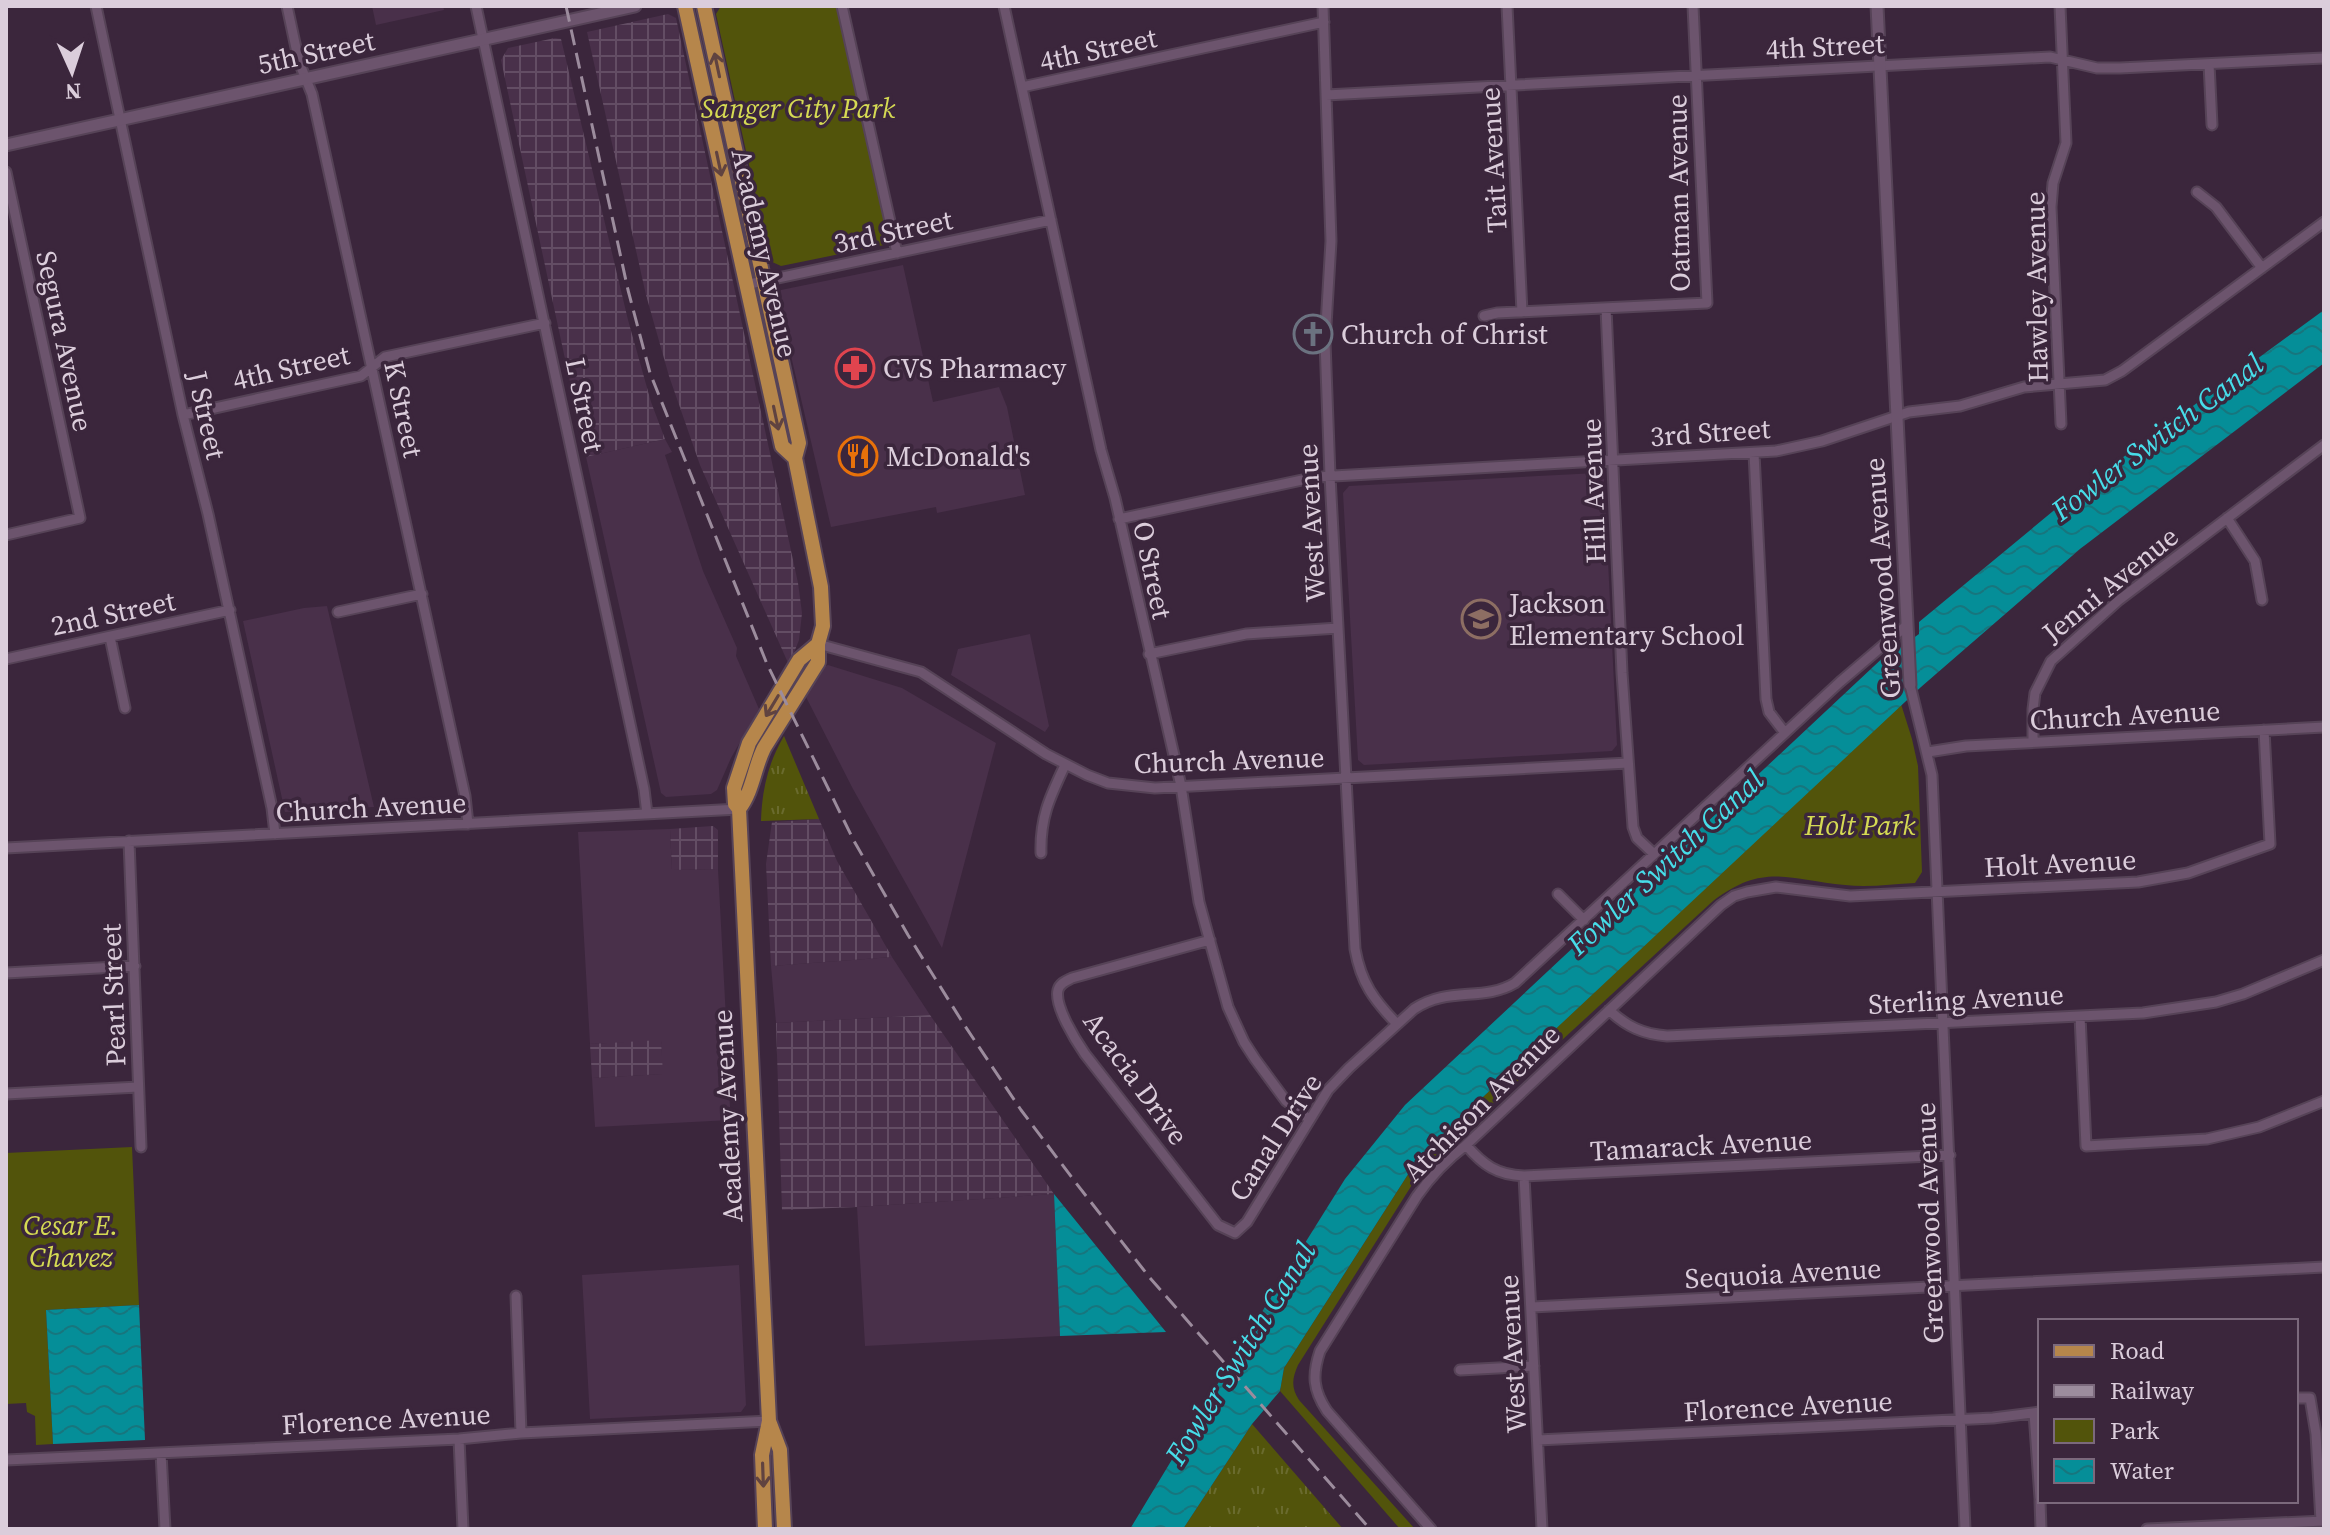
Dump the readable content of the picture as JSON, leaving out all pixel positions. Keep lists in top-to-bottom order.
{
  "streets": {
    "main road": ["Academy Avenue"],
    "street": [
      "4th Street",
      "5th Street",
      "Tait Avenue",
      "Oatman Avenue",
      "3rd Street",
      "Hawley Avenue",
      "Segura Avenue",
      "L Street",
      "K Street",
      "J Street",
      "Hill Avenue",
      "West Avenue",
      "O Street",
      "Greenwood Avenue",
      "Jenni Avenue",
      "2nd Street",
      "Church Avenue",
      "Holt Avenue",
      "Pearl Street",
      "Sterling Avenue",
      "Acacia Drive",
      "Atchison Avenue",
      "Canal Drive",
      "Tamarack Avenue",
      "Sequoia Avenue",
      "Florence Avenue"
    ]
  },
  "crossings": [
    ["4th Street", "Tait Avenue"],
    ["4th Street", "Oatman Avenue"],
    ["4th Street", "Hawley Avenue"],
    ["4th Street", "L Street"],
    ["4th Street", "K Street"],
    ["4th Street", "J Street"],
    ["4th Street", "West Avenue"],
    ["4th Street", "O Street"],
    ["4th Street", "Greenwood Avenue"],
    ["5th Street", "L Street"],
    ["5th Street", "K Street"],
    ["5th Street", "J Street"],
    ["Tait Avenue", "Oatman Avenue"],
    ["Oatman Avenue", "Hill Avenue"],
    ["3rd Street", "Academy Avenue"],
    ["3rd Street", "Hawley Avenue"],
    ["3rd Street", "Hill Avenue"],
    ["3rd Street", "West Avenue"],
    ["3rd Street", "O Street"],
    ["3rd Street", "Greenwood Avenue"],
    ["Academy Avenue", "Church Avenue"],
    ["Academy Avenue", "Florence Avenue"],
    ["L Street", "Church Avenue"],
    ["K Street", "Church Avenue"],
    ["J Street", "2nd Street"],
    ["J Street", "Church Avenue"],
    ["Hill Avenue", "Church Avenue"],
    ["Hill Avenue", "Canal Drive"],
    ["West Avenue", "Church Avenue"],
    ["West Avenue", "Canal Drive"],
    ["West Avenue", "Tamarack Avenue"],
    ["West Avenue", "Sequoia Avenue"],
    ["West Avenue", "Florence Avenue"],
    ["O Street", "Church Avenue"],
    ["O Street", "Acacia Drive"],
    ["O Street", "Canal Drive"],
    ["Greenwood Avenue", "Church Avenue"],
    ["Greenwood Avenue", "Holt Avenue"],
    ["Greenwood Avenue", "Sterling Avenue"],
    ["Greenwood Avenue", "Canal Drive"],
    ["Greenwood Avenue", "Tamarack Avenue"],
    ["Greenwood Avenue", "Sequoia Avenue"],
    ["Greenwood Avenue", "Florence Avenue"],
    ["Jenni Avenue", "Church Avenue"],
    ["Church Avenue", "Holt Avenue"],
    ["Church Avenue", "Pearl Street"],
    ["Holt Avenue", "Atchison Avenue"],
    ["Sterling Avenue", "Atchison Avenue"],
    ["Acacia Drive", "Canal Drive"],
    ["Atchison Avenue", "Tamarack Avenue"]
  ],
  "water": ["Fowler Switch Canal"],
  "parks": ["Sanger City Park", "Holt Park", "Cesar E. Chavez"],
  "places": {
    "church": ["Church of Christ"],
    "pharmacy": ["CVS Pharmacy"],
    "restaurant": ["McDonald's"],
    "school or university": ["Jackson Elementary School"]
  },
  "legend": [
    "Road",
    "Railway",
    "Park",
    "Water"
  ],
  "north": "bottom"
}
